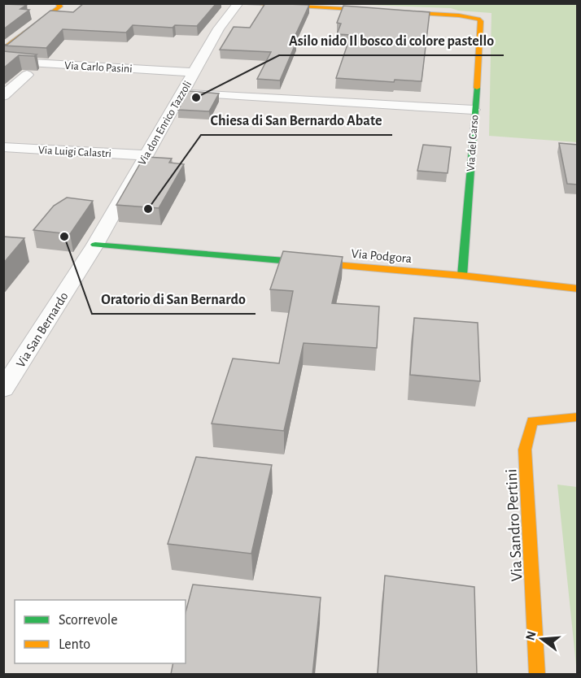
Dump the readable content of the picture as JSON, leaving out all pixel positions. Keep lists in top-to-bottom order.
{
  "streets": {
    "street": [
      "Via Carlo Pasini",
      "Via don Enrico Tazzoli",
      "Via del Carso",
      "Via Luigi Calastri",
      "Via Podgora",
      "Via San Bernardo",
      "Via Sandro Pertini"
    ]
  },
  "crossings": [
    ["Via Carlo Pasini", "Via don Enrico Tazzoli"],
    ["Via don Enrico Tazzoli", "Via del Carso"],
    ["Via don Enrico Tazzoli", "Via Luigi Calastri"],
    ["Via don Enrico Tazzoli", "Via Podgora"],
    ["Via don Enrico Tazzoli", "Via San Bernardo"],
    ["Via del Carso", "Via Podgora"],
    ["Via Podgora", "Via San Bernardo"]
  ],
  "places": ["Asilo nido Il bosco di colore pastello", "Chiesa di San Bernardo Abate", "Oratorio di San Bernardo"],
  "legend": ["Scorrevole", "Lento"],
  "north": "left"
}
